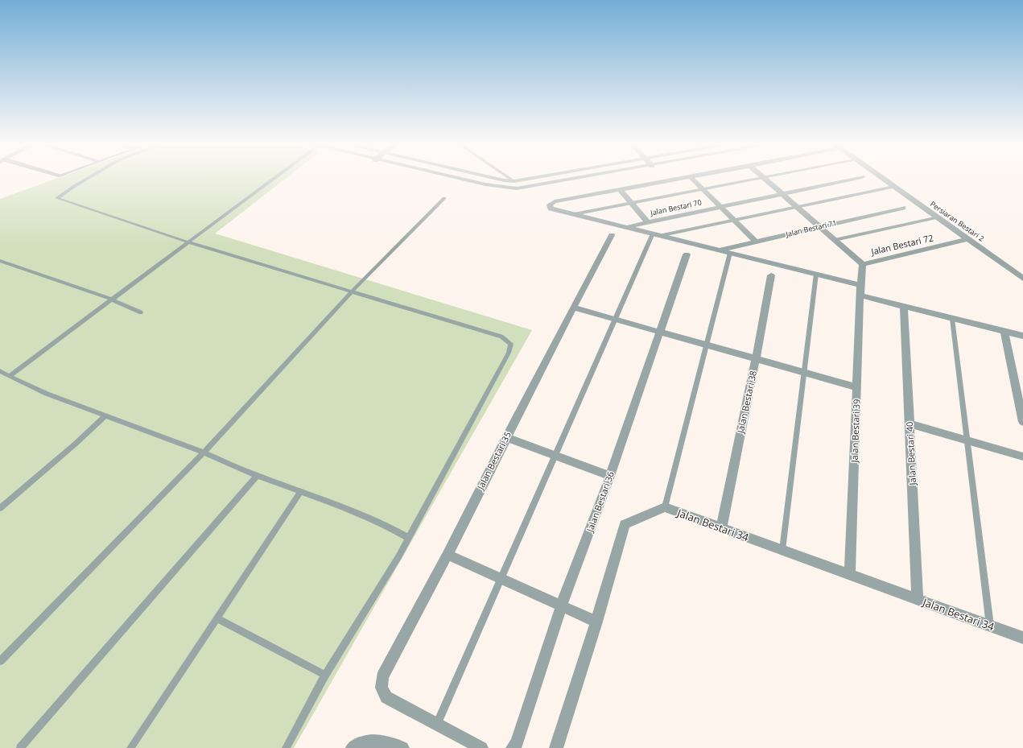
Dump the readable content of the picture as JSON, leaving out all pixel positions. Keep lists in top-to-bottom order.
{
  "streets": {
    "street": [
      "Jalan Bestari 70",
      "Persiaran Bestari 2",
      "Jalan Bestari 71",
      "Jalan Bestari 72",
      "Jalan Bestari 38",
      "Jalan Bestari 39",
      "Jalan Bestari 40",
      "Jalan Bestari 35",
      "Jalan Bestari 36",
      "Jalan Bestari 34"
    ]
  },
  "crossings": [
    ["Persiaran Bestari 2", "Jalan Bestari 72"],
    ["Jalan Bestari 72", "Jalan Bestari 39"],
    ["Jalan Bestari 38", "Jalan Bestari 34"],
    ["Jalan Bestari 39", "Jalan Bestari 34"],
    ["Jalan Bestari 40", "Jalan Bestari 34"]
  ]
}
